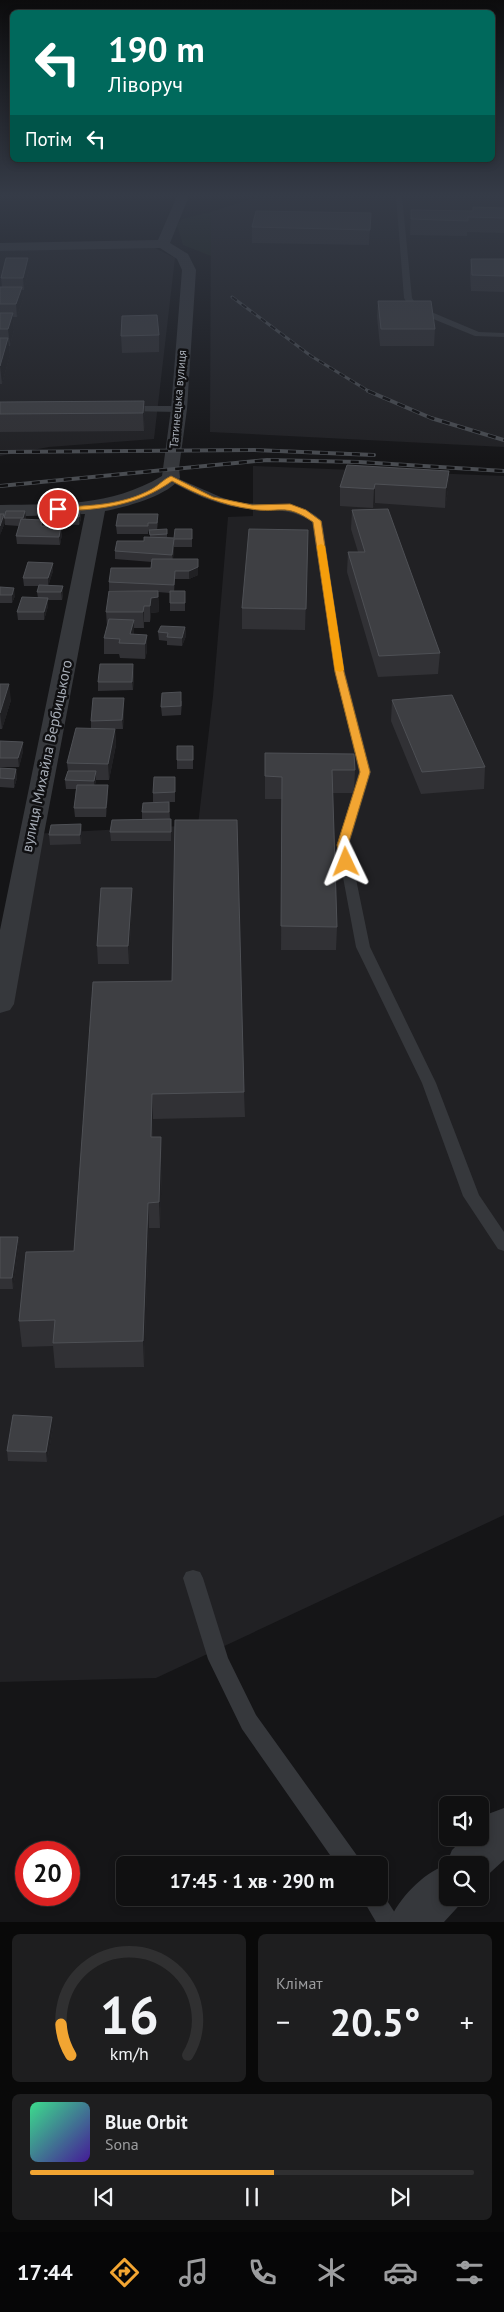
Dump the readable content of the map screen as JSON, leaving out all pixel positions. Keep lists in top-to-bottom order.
{
  "streets": {
    "street": ["Татинецька вулиця", "вулиця Михайла Вербицького"]
  },
  "page": {
    "turn": ["190 m", "Ліворуч"],
    "then": "Потім",
    "limit": "20",
    "trip": "17:45 · 1 хв · 290 m",
    "tile": "Клімат",
    "heat": ["−", "20.5°", "+"],
    "song": ["Blue Orbit", "Sona"],
    "tabs": "17:44",
    "gauge": ["16", "km/h"]
  }
}
